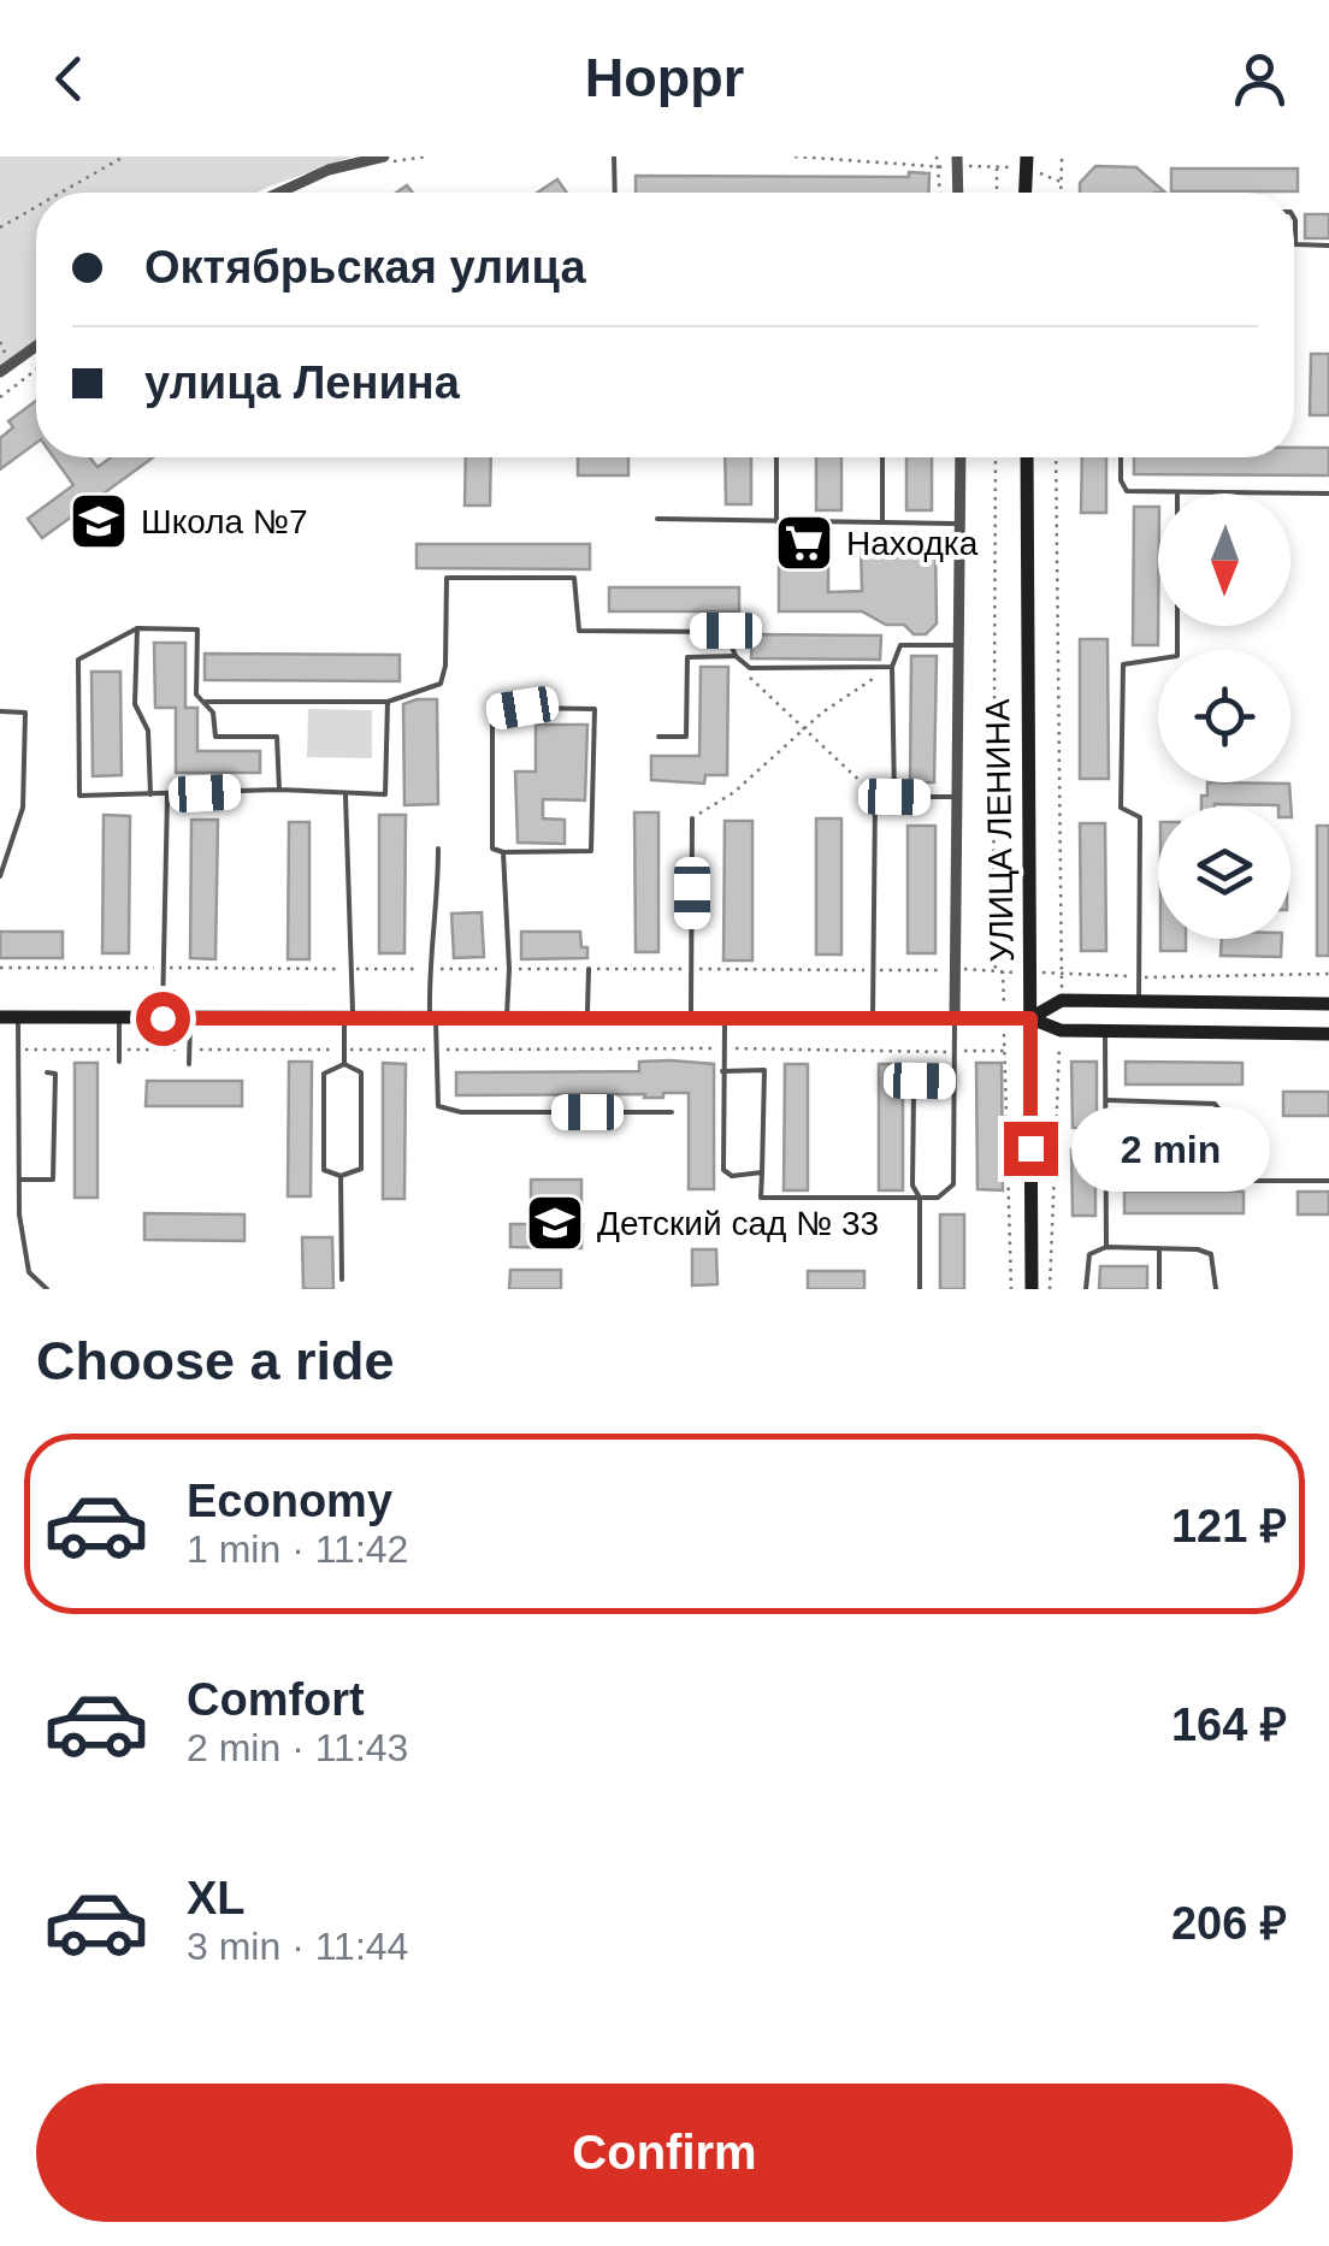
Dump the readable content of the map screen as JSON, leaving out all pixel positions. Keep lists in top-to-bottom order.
{
  "streets": {
    "street": ["УЛИЦА ЛЕНИНА"]
  },
  "places": {
    "school or university": ["Школа №7", "Детский сад № 33"],
    "supermarket": ["Находка"]
  },
  "north": "bottom",
  "page": {
    "header": "Hoppr",
    "banner": ["Октябрьская улица", "улица Ленина"],
    "bubble": "2 min",
    "heading": "Choose a ride",
    "list": [
      {
        "name": "Economy",
        "note": "1 min · 11:42",
        "value": "121 ₽"
      },
      {
        "name": "Comfort",
        "note": "2 min · 11:43",
        "value": "164 ₽"
      },
      {
        "name": "XL",
        "note": "3 min · 11:44",
        "value": "206 ₽"
      }
    ],
    "buttons": "Confirm"
  }
}
